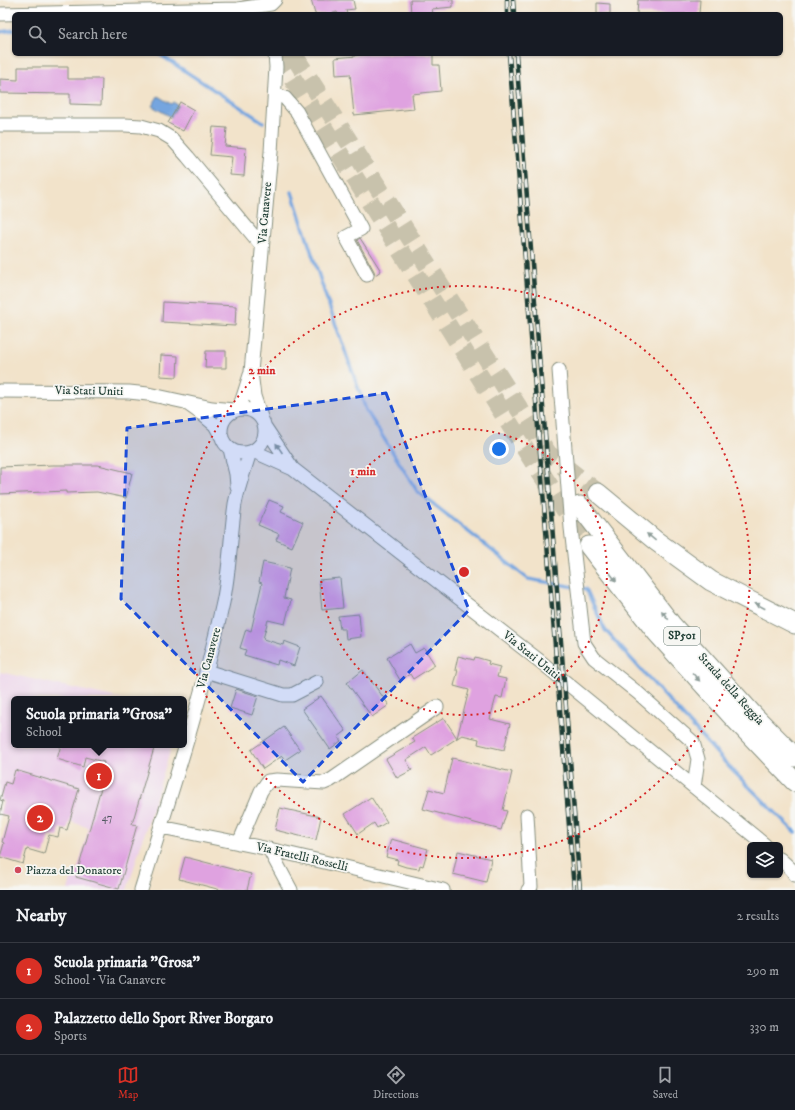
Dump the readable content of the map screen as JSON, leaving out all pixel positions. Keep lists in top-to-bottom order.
{
  "streets": {
    "highway": ["SP501", "Strada della Reggia"],
    "street": ["Via Canavere", "Via Stati Uniti", "Via Fratelli Rosselli"]
  },
  "crossings": [
    ["Via Canavere", "Via Stati Uniti"],
    ["Via Canavere", "Via Fratelli Rosselli"]
  ],
  "places": ["Piazza del Donatore"],
  "house_numbers": ["47"],
  "page": {
    "search": "Search here",
    "popup": ["Scuola primaria \"Grosa\"", "School"],
    "pins": ["1", "2"],
    "heading": ["Nearby", "2 results"],
    "list": [
      {
        "mark": "1",
        "name": "Scuola primaria \"Grosa\"",
        "note": "School · Via Canavere",
        "value": "290 m"
      },
      {
        "mark": "2",
        "name": "Palazzetto dello Sport River Borgaro",
        "note": "Sports",
        "value": "330 m"
      }
    ],
    "nav": ["Map", "Directions", "Saved"]
  },
  "rings": ["2 min", "1 min"]
}
